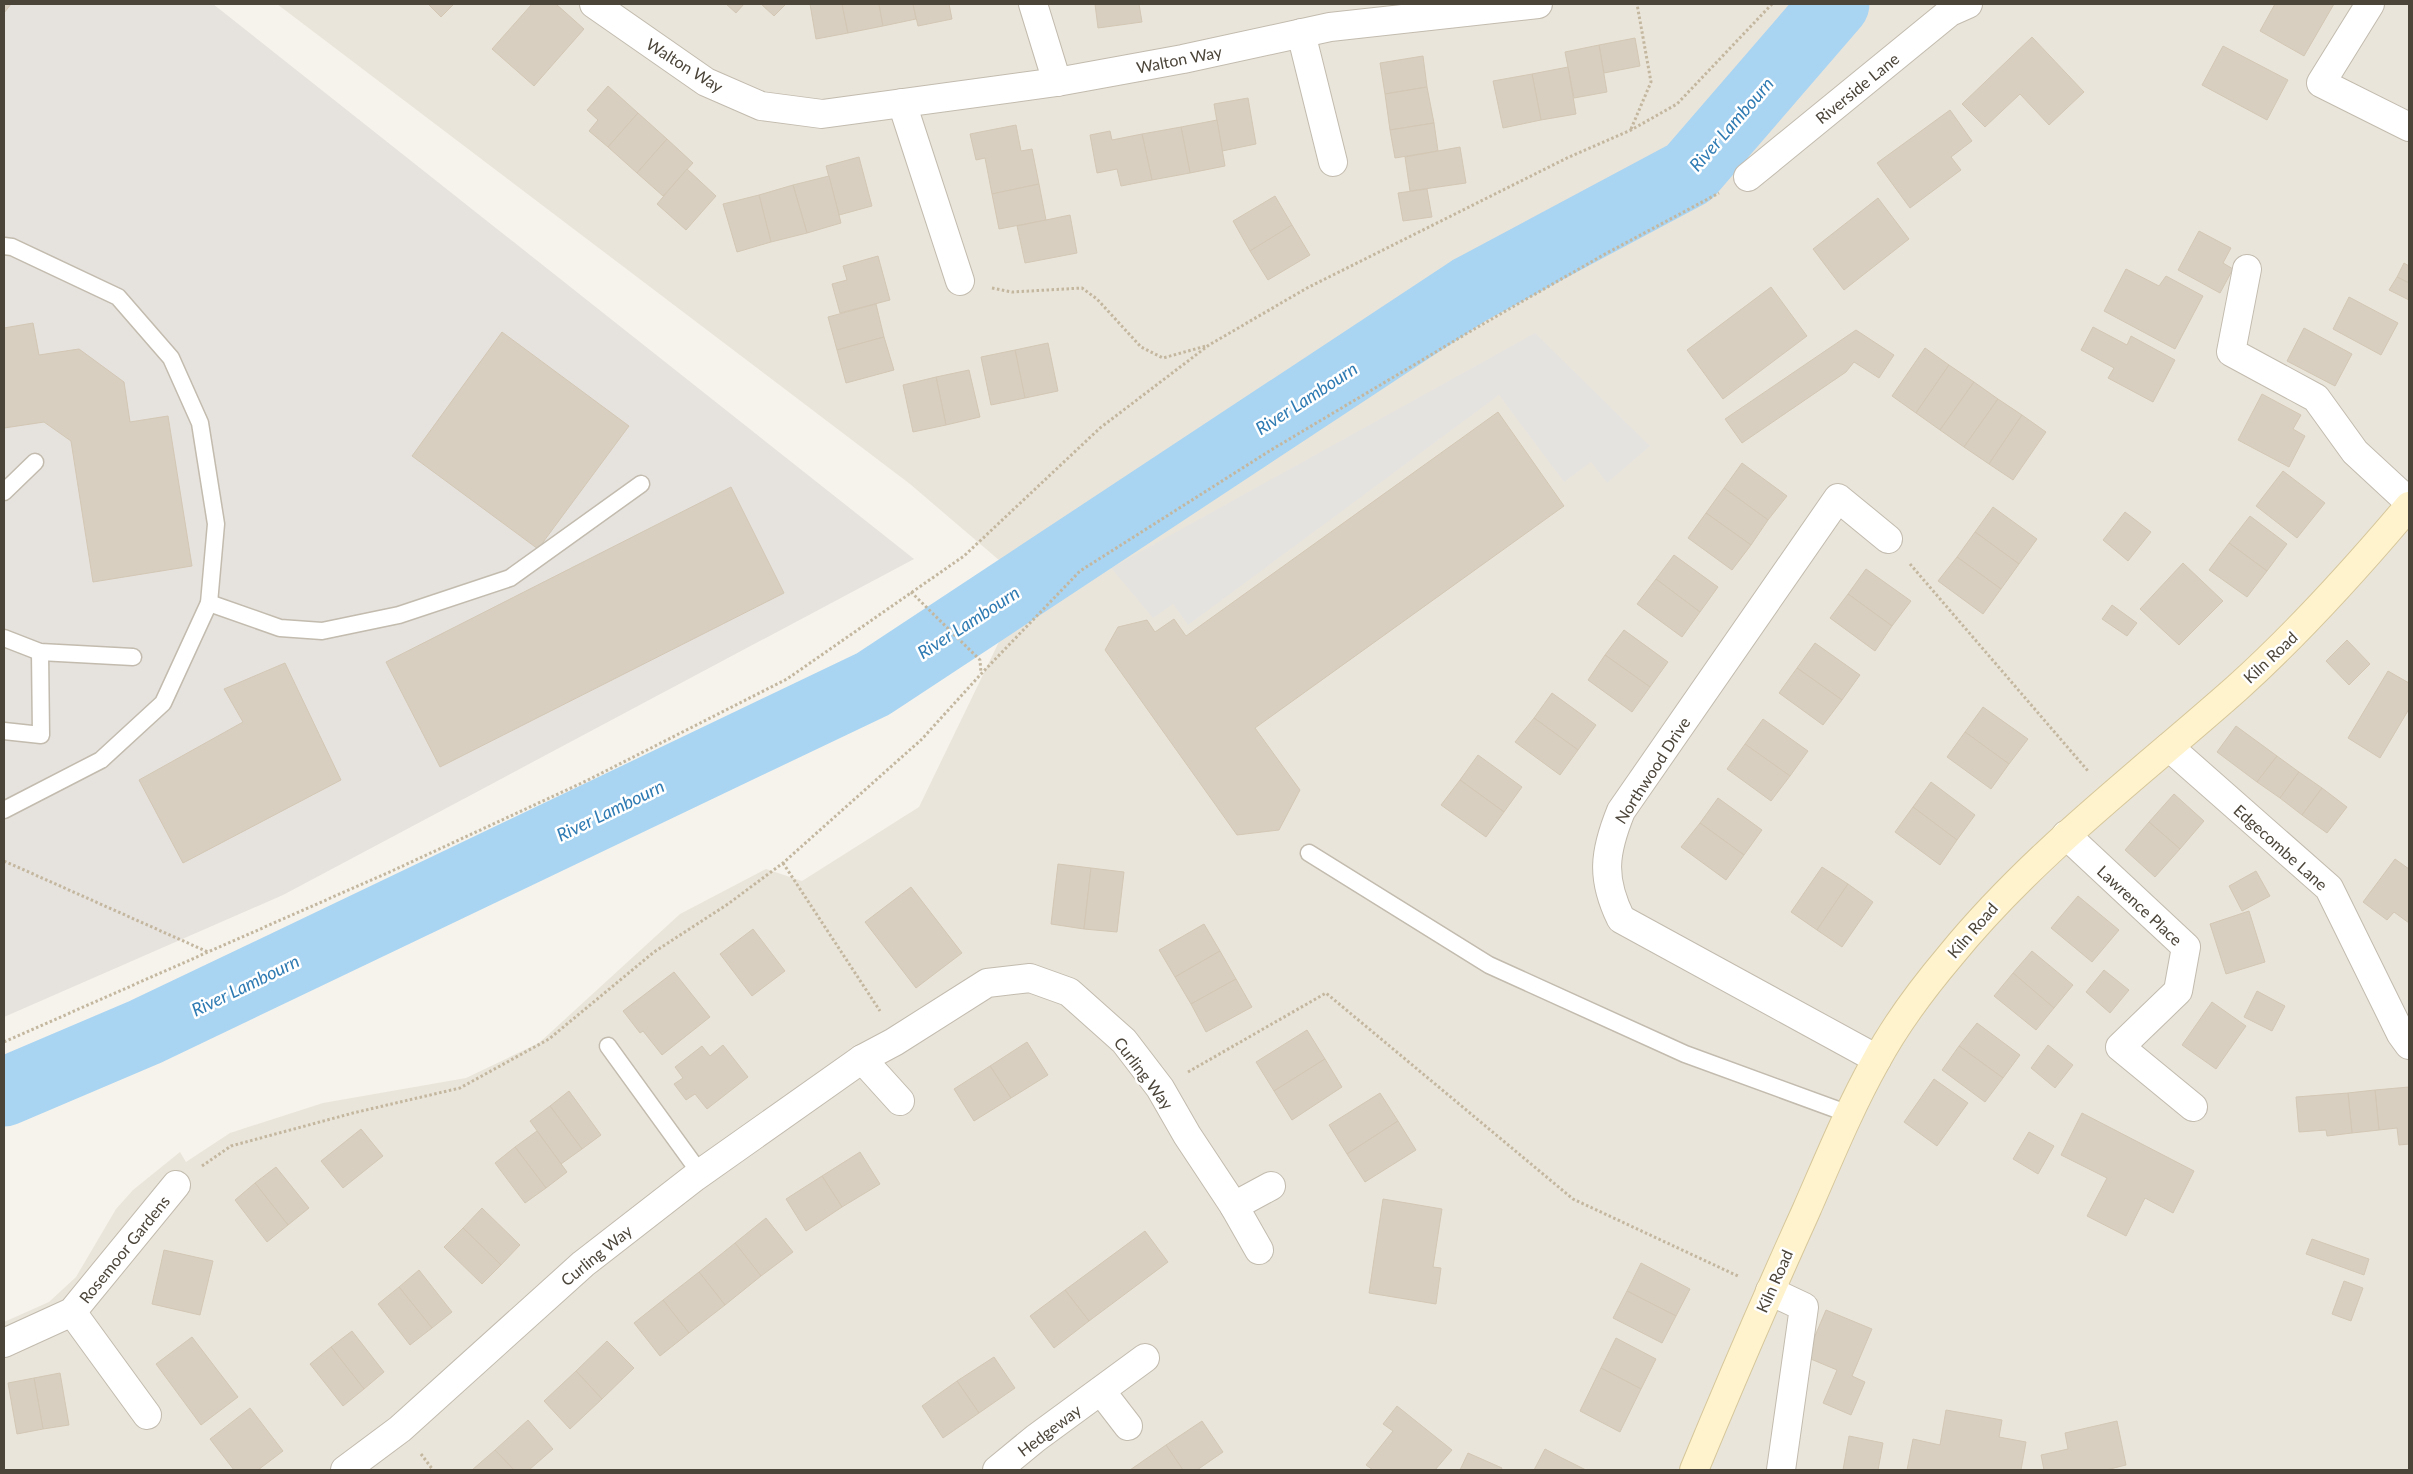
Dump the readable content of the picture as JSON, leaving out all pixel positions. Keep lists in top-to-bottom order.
{
  "streets": {
    "street": [
      "Walton Way",
      "Riverside Lane",
      "Kiln Road",
      "Northwood Drive",
      "Edgecombe Lane",
      "Lawrence Place",
      "Curling Way",
      "Rosemoor Gardens",
      "Hedgeway"
    ]
  },
  "crossings": [
    ["Kiln Road", "Northwood Drive"],
    ["Kiln Road", "Edgecombe Lane"],
    ["Kiln Road", "Lawrence Place"]
  ],
  "water": ["River Lambourn"]
}
